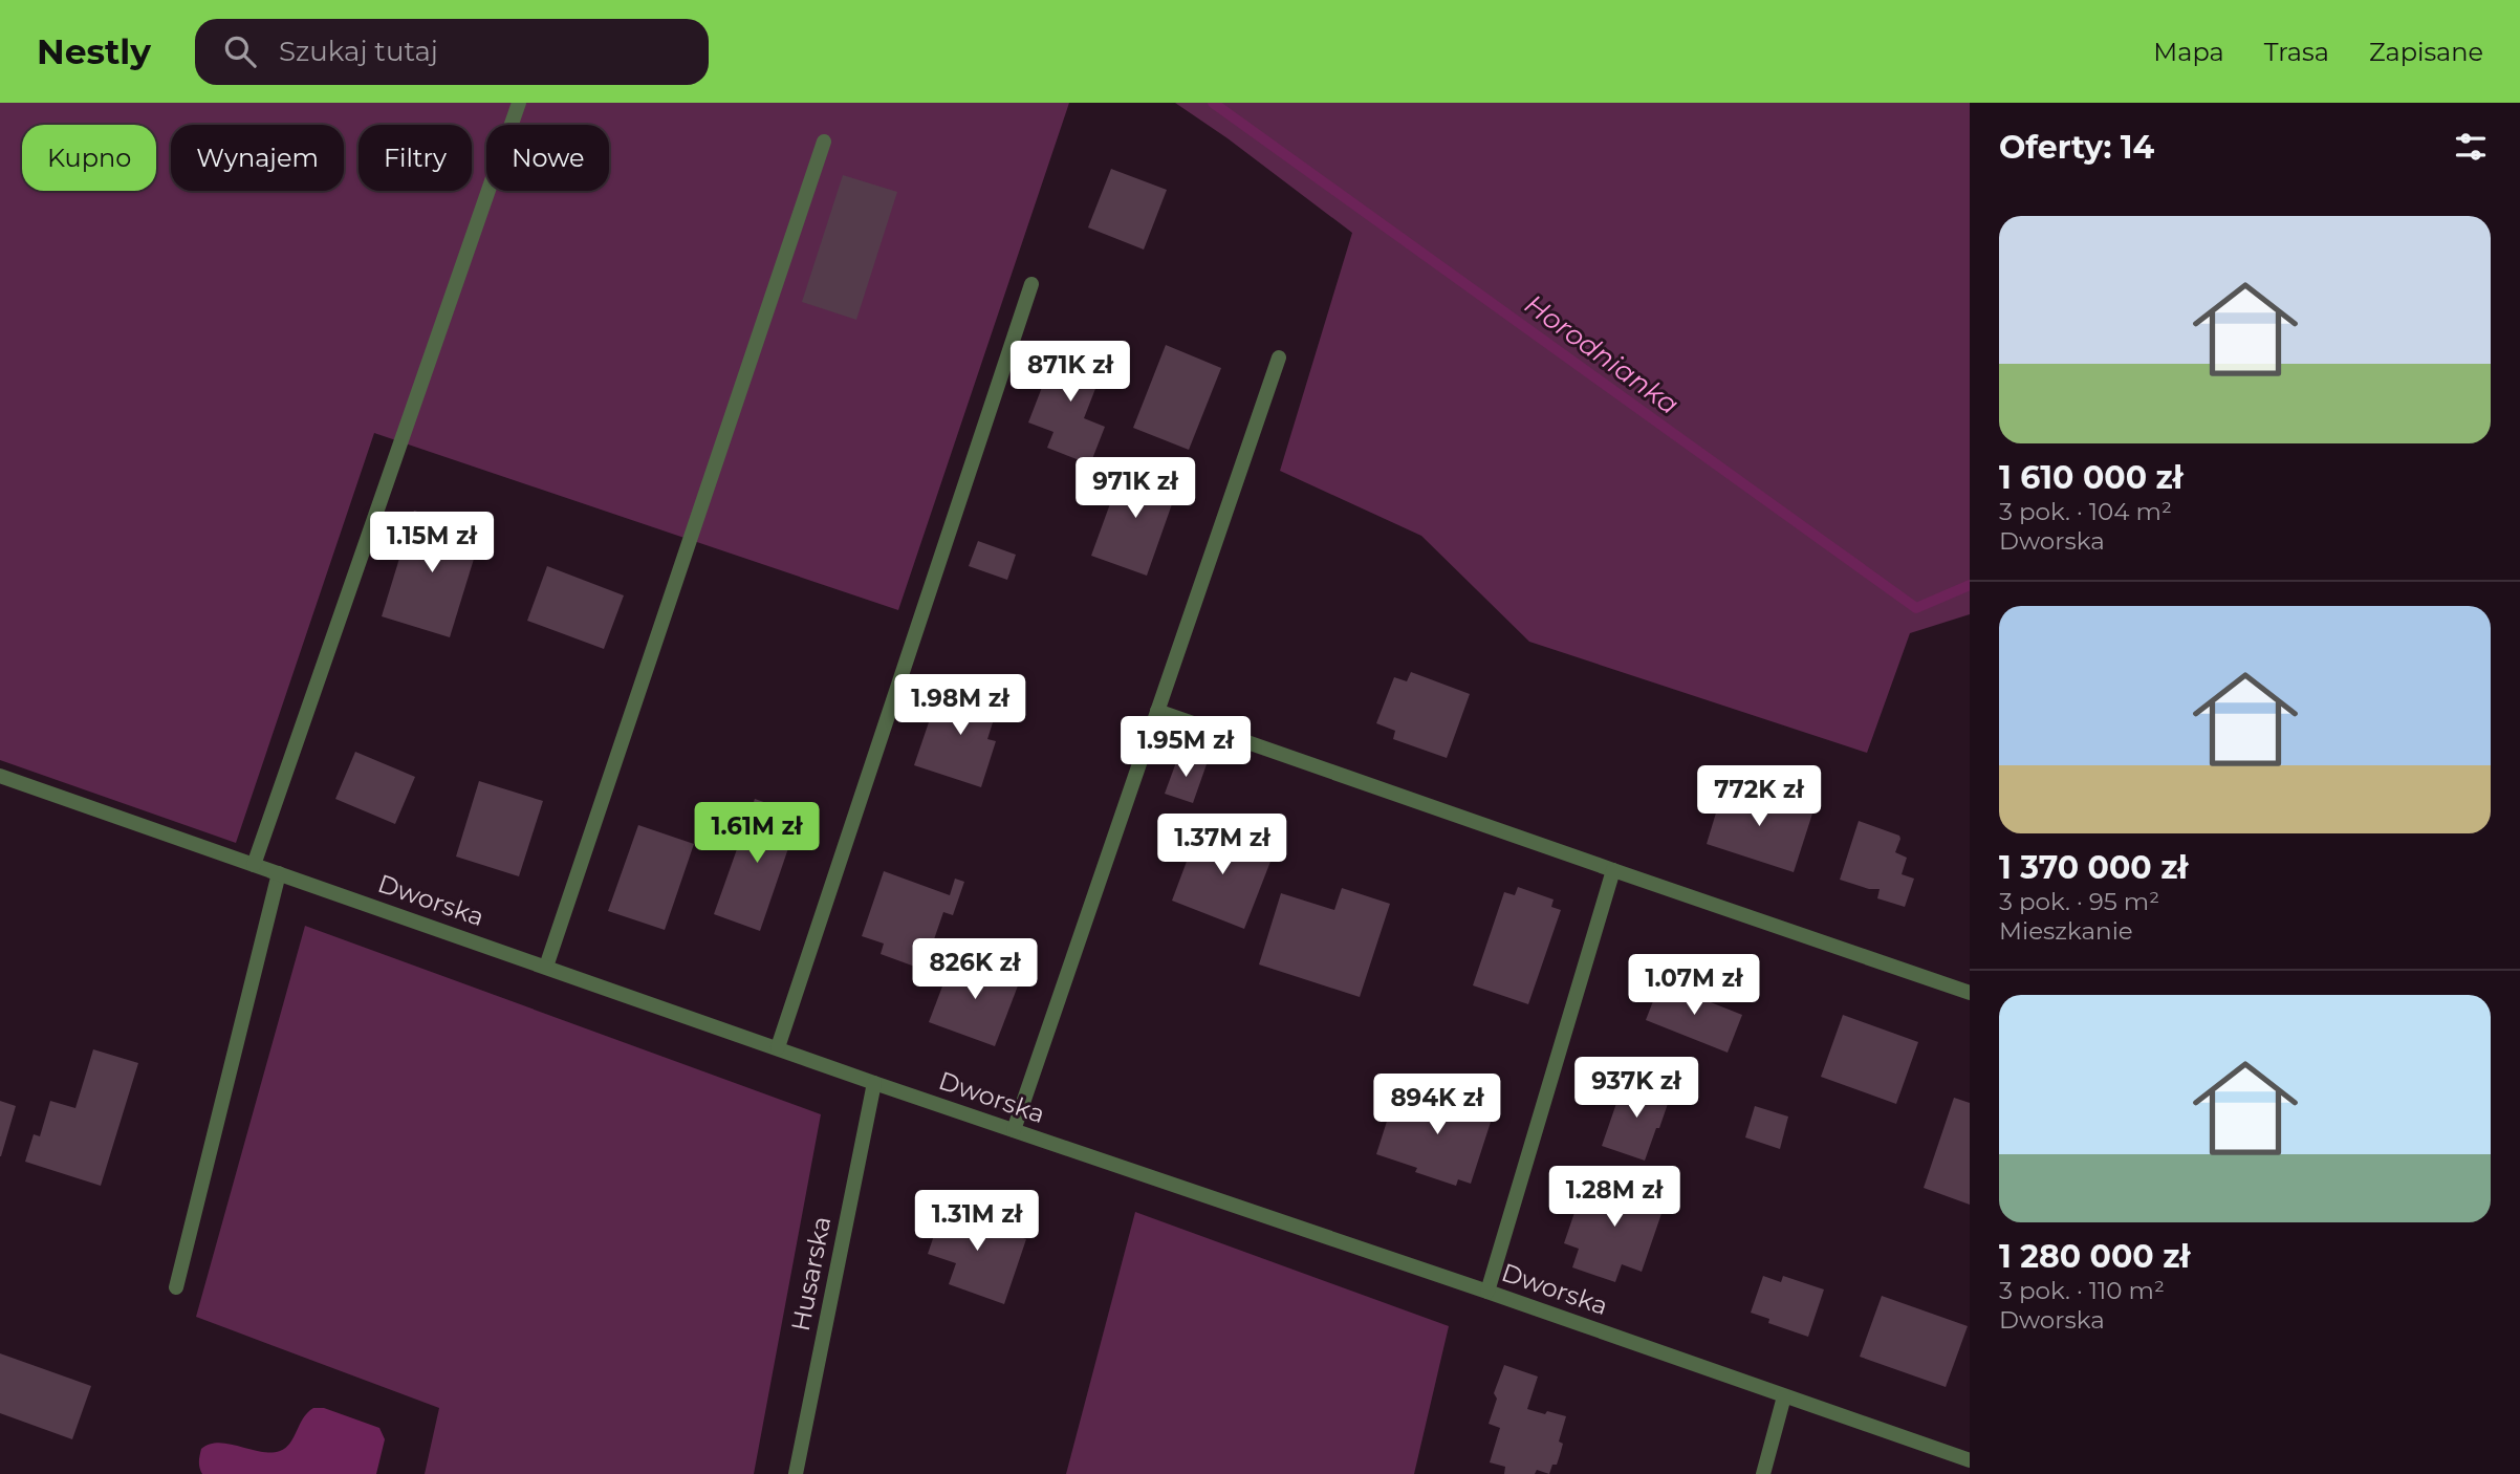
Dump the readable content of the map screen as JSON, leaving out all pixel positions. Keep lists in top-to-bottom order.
{
  "streets": {
    "street": ["Dworska", "Husarska"]
  },
  "crossings": [
    ["Dworska", "Husarska"]
  ],
  "water": ["Horodnianka"],
  "page": {
    "header": "Nestly",
    "search": "Szukaj tutaj",
    "nav": ["Mapa", "Trasa", "Zapisane"],
    "heading": "Oferty: 14",
    "chip": [
      "Kupno",
      "Wynajem",
      "Filtry",
      "Nowe"
    ],
    "list": [
      {
        "name": "1 610 000 zł",
        "note": "3 pok. · 104 m² · Dworska"
      },
      {
        "name": "1 370 000 zł",
        "note": "3 pok. · 95 m² · Mieszkanie"
      },
      {
        "name": "1 280 000 zł",
        "note": "3 pok. · 110 m² · Dworska"
      }
    ],
    "price": [
      "871K zł",
      "971K zł",
      "1.15M zł",
      "1.98M zł",
      "1.95M zł",
      "772K zł",
      "1.61M zł",
      "1.37M zł",
      "826K zł",
      "1.07M zł",
      "937K zł",
      "894K zł",
      "1.28M zł",
      "1.31M zł"
    ]
  }
}
